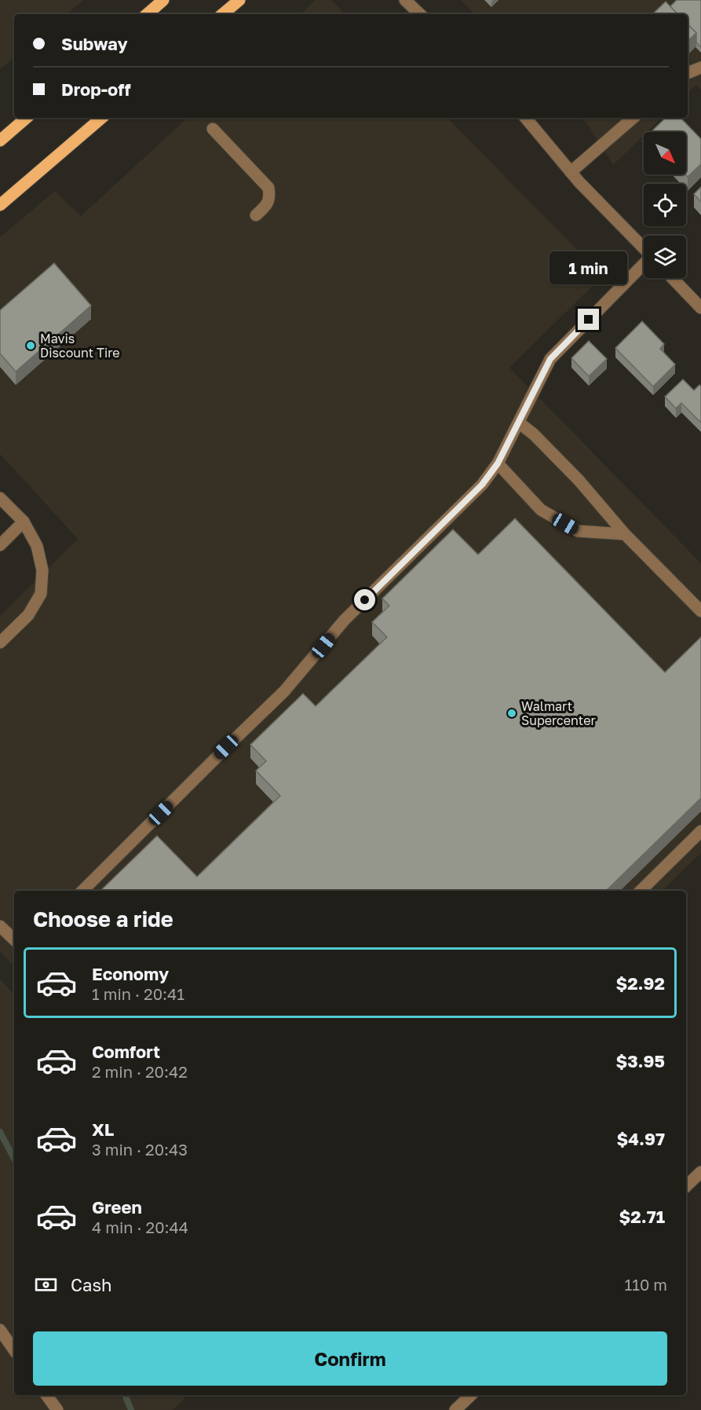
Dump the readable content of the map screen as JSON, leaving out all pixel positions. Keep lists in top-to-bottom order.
{
  "places": ["Mavis Discount Tire", "Walmart Supercenter"],
  "north": "bottom right",
  "page": {
    "banner": ["Subway", "Drop-off"],
    "bubble": "1 min",
    "heading": "Choose a ride",
    "list": [
      {
        "name": "Economy",
        "note": "1 min · 20:41",
        "value": "$2.92"
      },
      {
        "name": "Comfort",
        "note": "2 min · 20:42",
        "value": "$3.95"
      },
      {
        "name": "XL",
        "note": "3 min · 20:43",
        "value": "$4.97"
      },
      {
        "name": "Green",
        "note": "4 min · 20:44",
        "value": "$2.71"
      }
    ],
    "pay": ["Cash", "110 m"],
    "buttons": "Confirm"
  }
}
